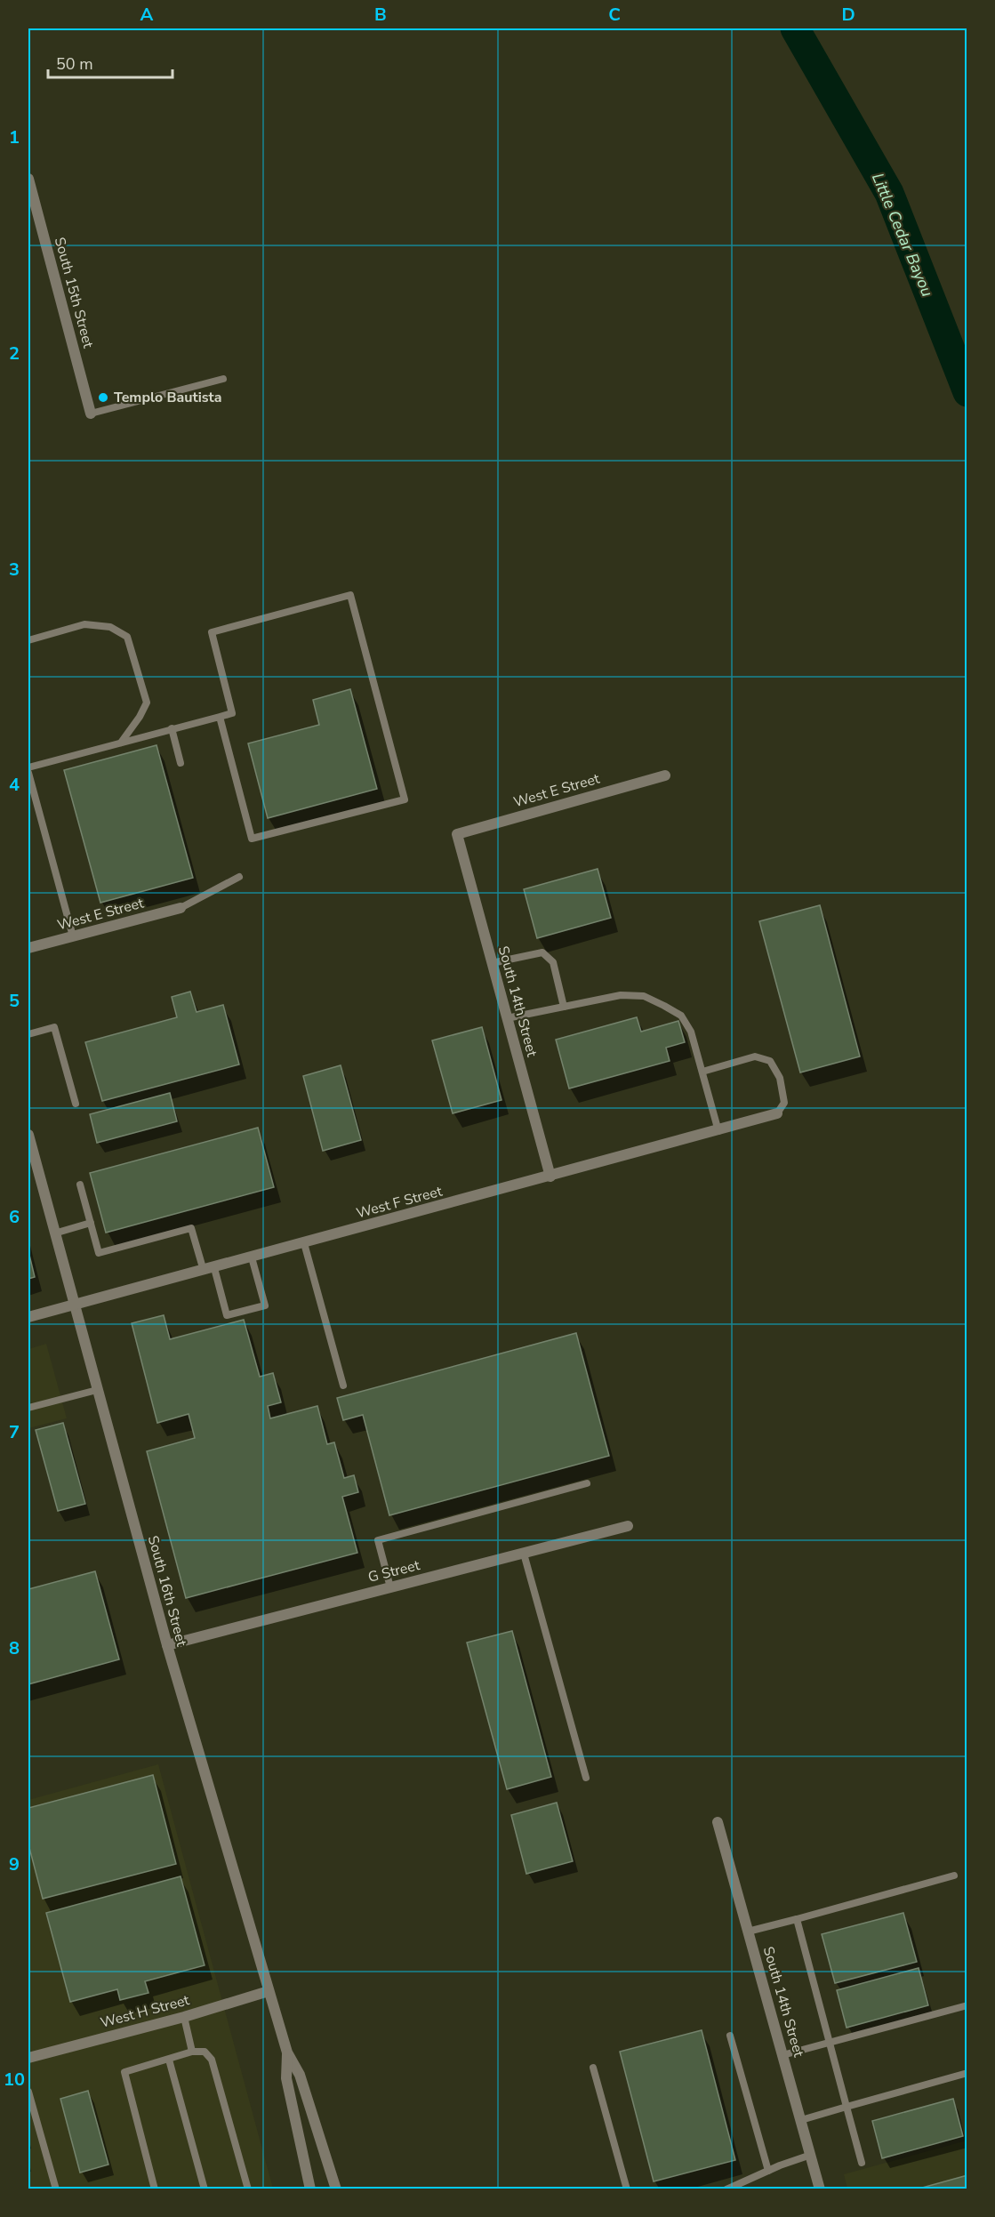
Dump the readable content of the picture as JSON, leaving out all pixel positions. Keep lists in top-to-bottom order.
{
  "streets": {
    "street": [
      "South 15th Street",
      "West E Street",
      "South 14th Street",
      "West F Street",
      "G Street",
      "South 16th Street",
      "West H Street"
    ]
  },
  "crossings": [
    ["West E Street", "South 14th Street"],
    ["South 14th Street", "West F Street"],
    ["West F Street", "South 16th Street"],
    ["G Street", "South 16th Street"],
    ["South 16th Street", "West H Street"]
  ],
  "water": ["Little Cedar Bayou"],
  "places": ["Templo Bautista"],
  "scale_bar": "50 m",
  "grid": {
    "columns": [
      "A",
      "B",
      "C",
      "D"
    ],
    "rows": [
      "1",
      "2",
      "3",
      "4",
      "5",
      "6",
      "7",
      "8",
      "9",
      "10"
    ]
  }
}
